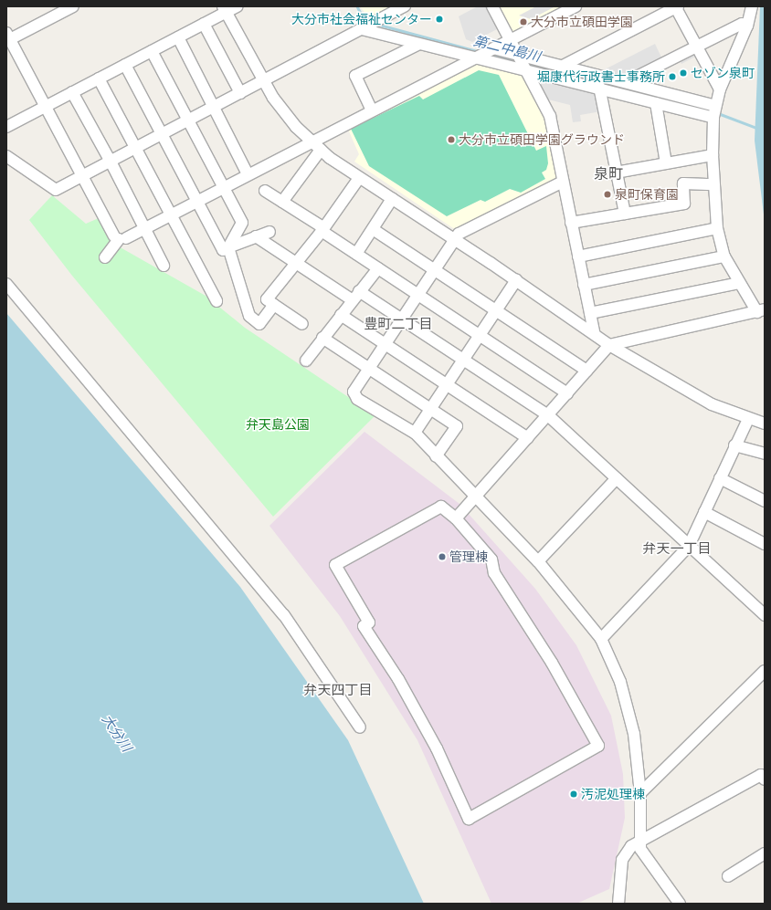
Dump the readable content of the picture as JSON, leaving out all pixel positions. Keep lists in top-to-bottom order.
{
  "districts": [
    "泉町",
    "豊町二丁目",
    "弁天一丁目",
    "弁天四丁目"
  ],
  "water": ["第二中島川", "大分川"],
  "parks": ["弁天島公園"],
  "places": [
    "大分市社会福祉センター",
    "大分市立碩田学園",
    "セゾン泉町",
    "堀康代行政書士事務所",
    "大分市立碩田学園グラウンド",
    "泉町保育園",
    "管理棟",
    "汚泥処理棟"
  ]
}
